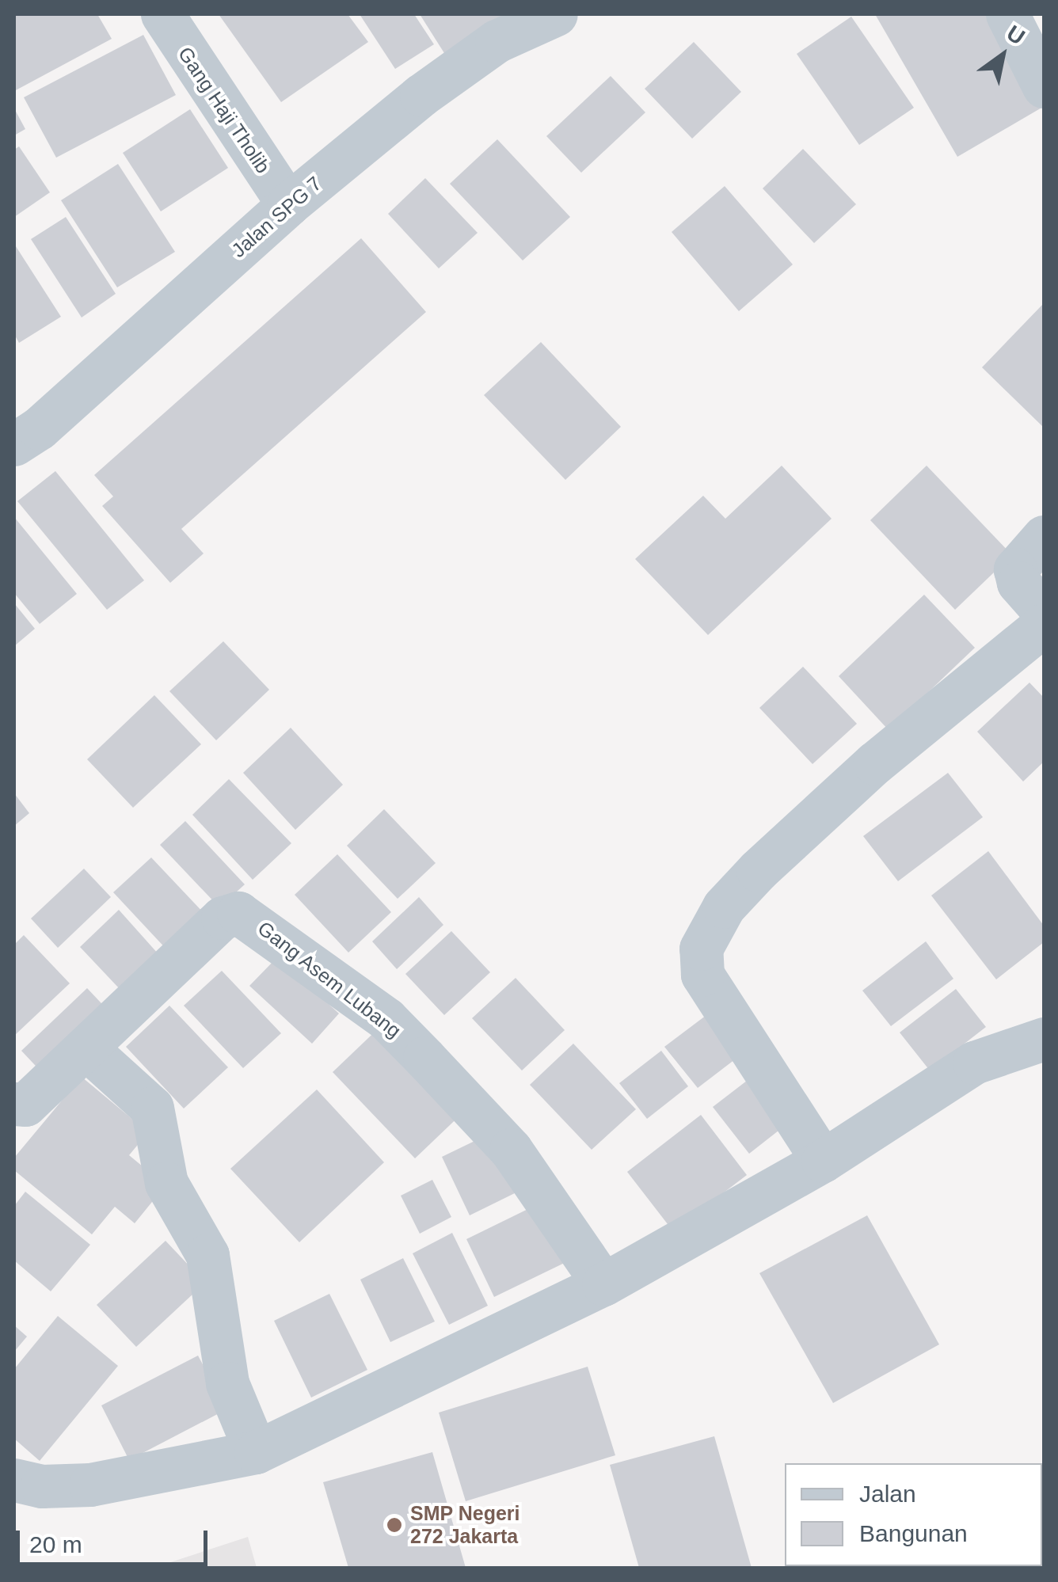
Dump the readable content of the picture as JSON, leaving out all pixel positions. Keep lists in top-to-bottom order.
{
  "streets": {
    "street": ["Gang Haji Tholib", "Jalan SPG 7", "Gang Asem Lubang"]
  },
  "crossings": [
    ["Gang Haji Tholib", "Jalan SPG 7"]
  ],
  "places": ["SMP Negeri 272 Jakarta"],
  "legend": ["Jalan", "Bangunan"],
  "scale_bar": "20 m",
  "north": "top right"
}
